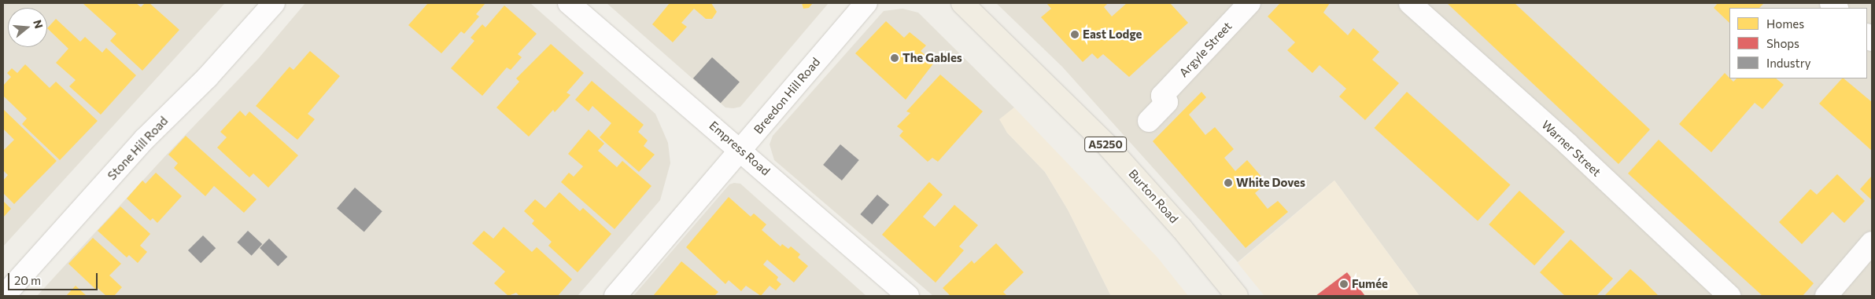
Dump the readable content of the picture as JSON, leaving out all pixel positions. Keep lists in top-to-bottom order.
{
  "streets": {
    "main road": ["A5250", "Burton Road"],
    "street": [
      "Argyle Street",
      "Breedon Hill Road",
      "Stone Hill Road",
      "Empress Road",
      "Warner Street"
    ]
  },
  "crossings": [
    ["Breedon Hill Road", "Empress Road"]
  ],
  "places": [
    "East Lodge",
    "The Gables",
    "White Doves",
    "Fumée"
  ],
  "legend": ["Homes", "Shops", "Industry"],
  "scale_bar": "20 m",
  "north": "right"
}
